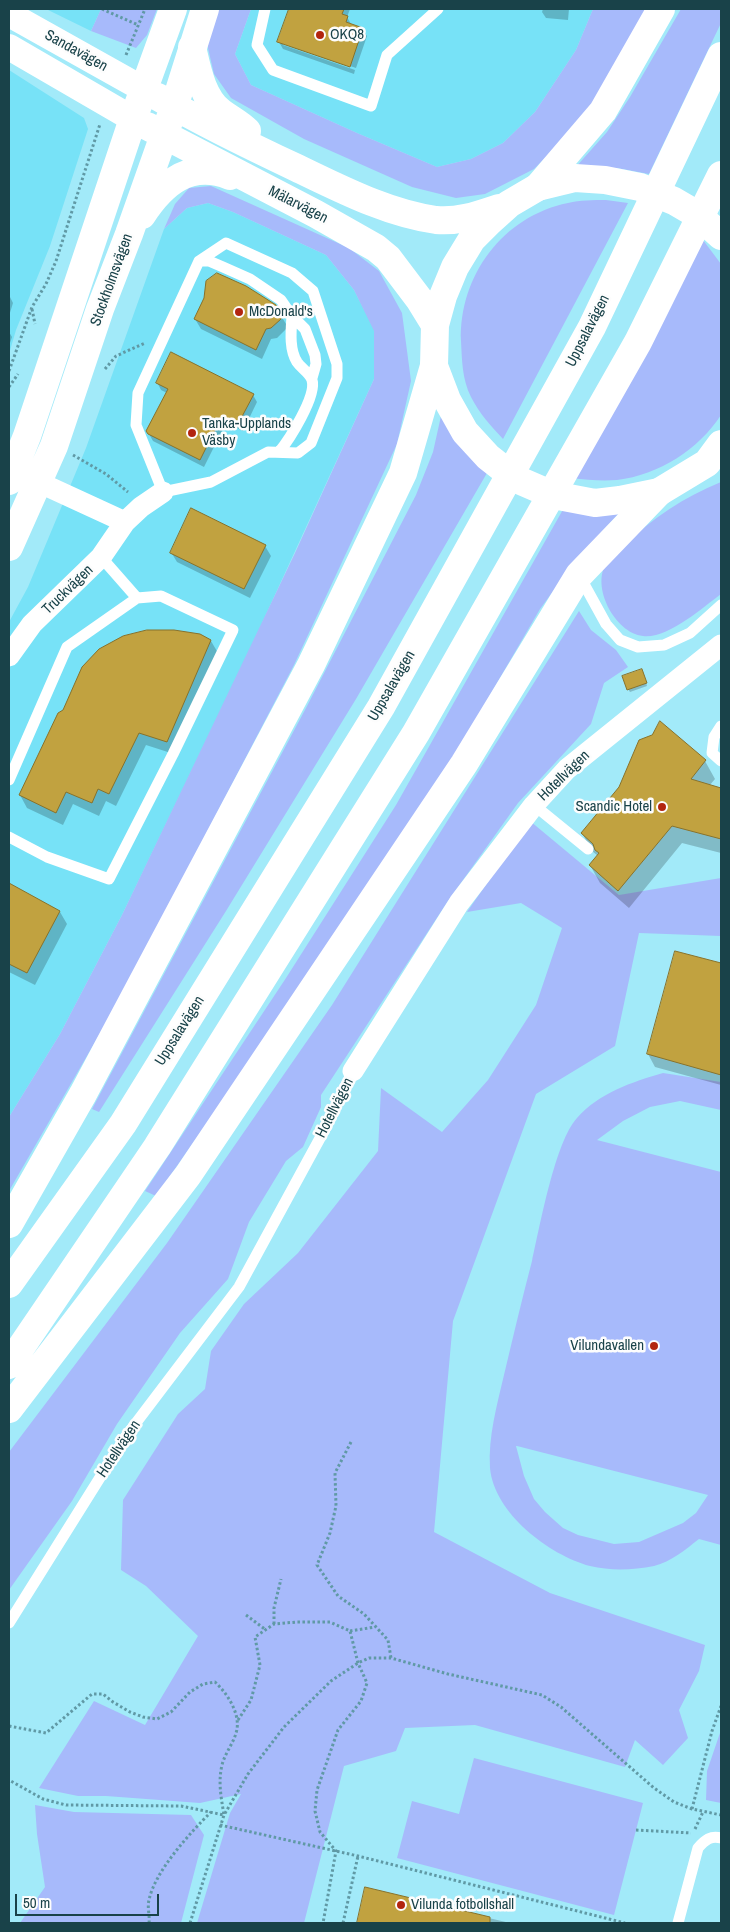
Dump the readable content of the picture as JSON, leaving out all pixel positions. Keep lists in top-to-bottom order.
{
  "streets": {
    "main road": ["Mälarvägen", "Stockholmsvägen", "Uppsalavägen"],
    "street": ["Sandavägen", "Truckvägen", "Hotellvägen"]
  },
  "crossings": [
    ["Sandavägen", "Mälarvägen"],
    ["Sandavägen", "Stockholmsvägen"],
    ["Mälarvägen", "Stockholmsvägen"]
  ],
  "places": [
    "OKQ8",
    "McDonald's",
    "Tanka-Upplands Väsby",
    "Scandic Hotel",
    "Vilundavallen",
    "Vilunda fotbollshall"
  ],
  "scale_bar": "50 m"
}
